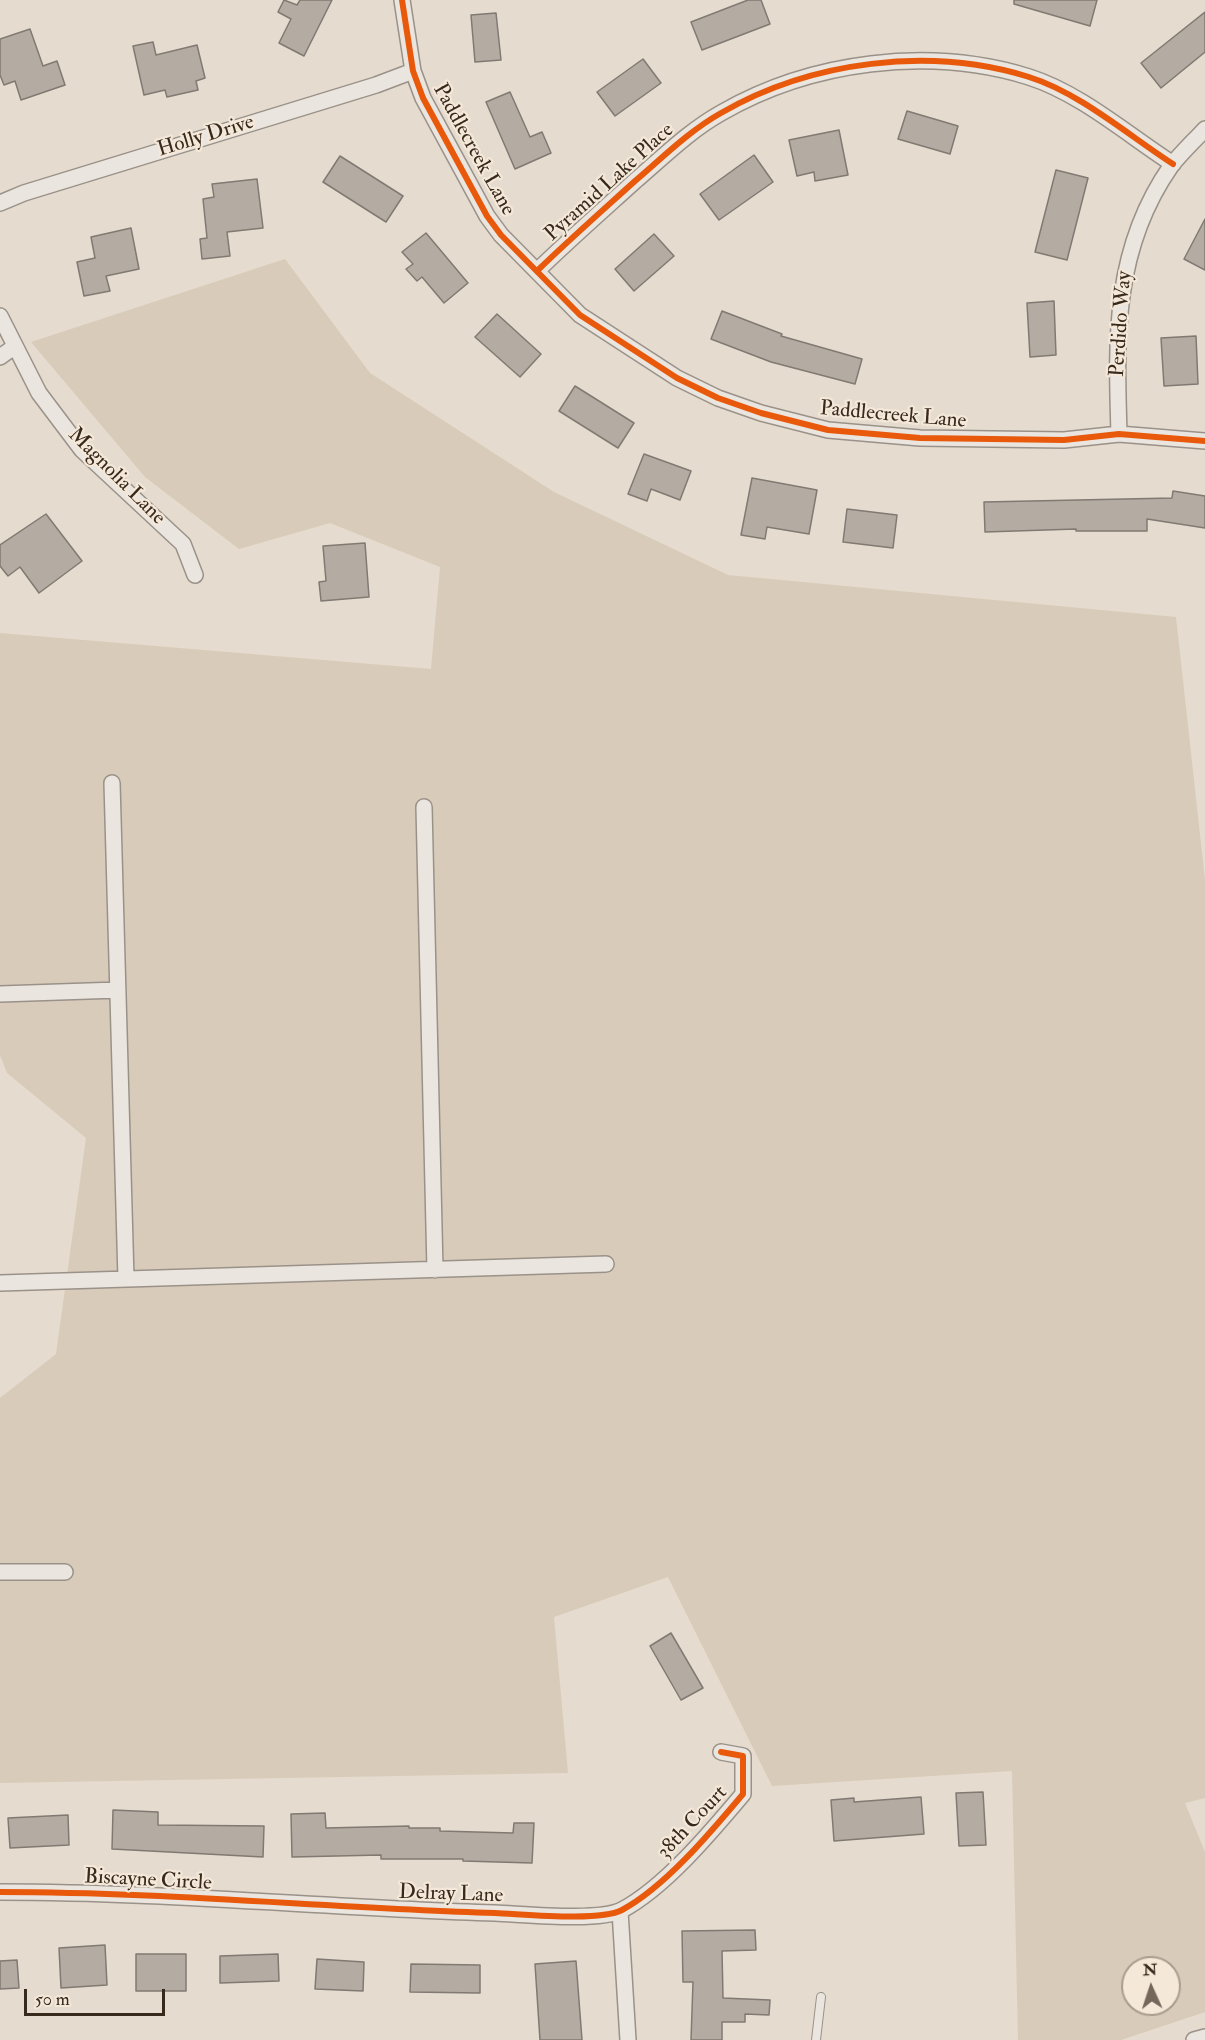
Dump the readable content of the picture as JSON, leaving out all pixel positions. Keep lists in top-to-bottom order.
{
  "streets": {
    "street": [
      "Holly Drive",
      "Paddlecreek Lane",
      "Pyramid Lake Place",
      "Perdido Way",
      "Magnolia Lane",
      "38th Court",
      "Biscayne Circle",
      "Delray Lane"
    ]
  },
  "crossings": [
    ["Holly Drive", "Paddlecreek Lane"],
    ["Paddlecreek Lane", "Pyramid Lake Place"],
    ["Paddlecreek Lane", "Perdido Way"],
    ["Pyramid Lake Place", "Perdido Way"],
    ["38th Court", "Delray Lane"],
    ["Biscayne Circle", "Delray Lane"]
  ],
  "scale_bar": "50 m",
  "north": "top"
}
